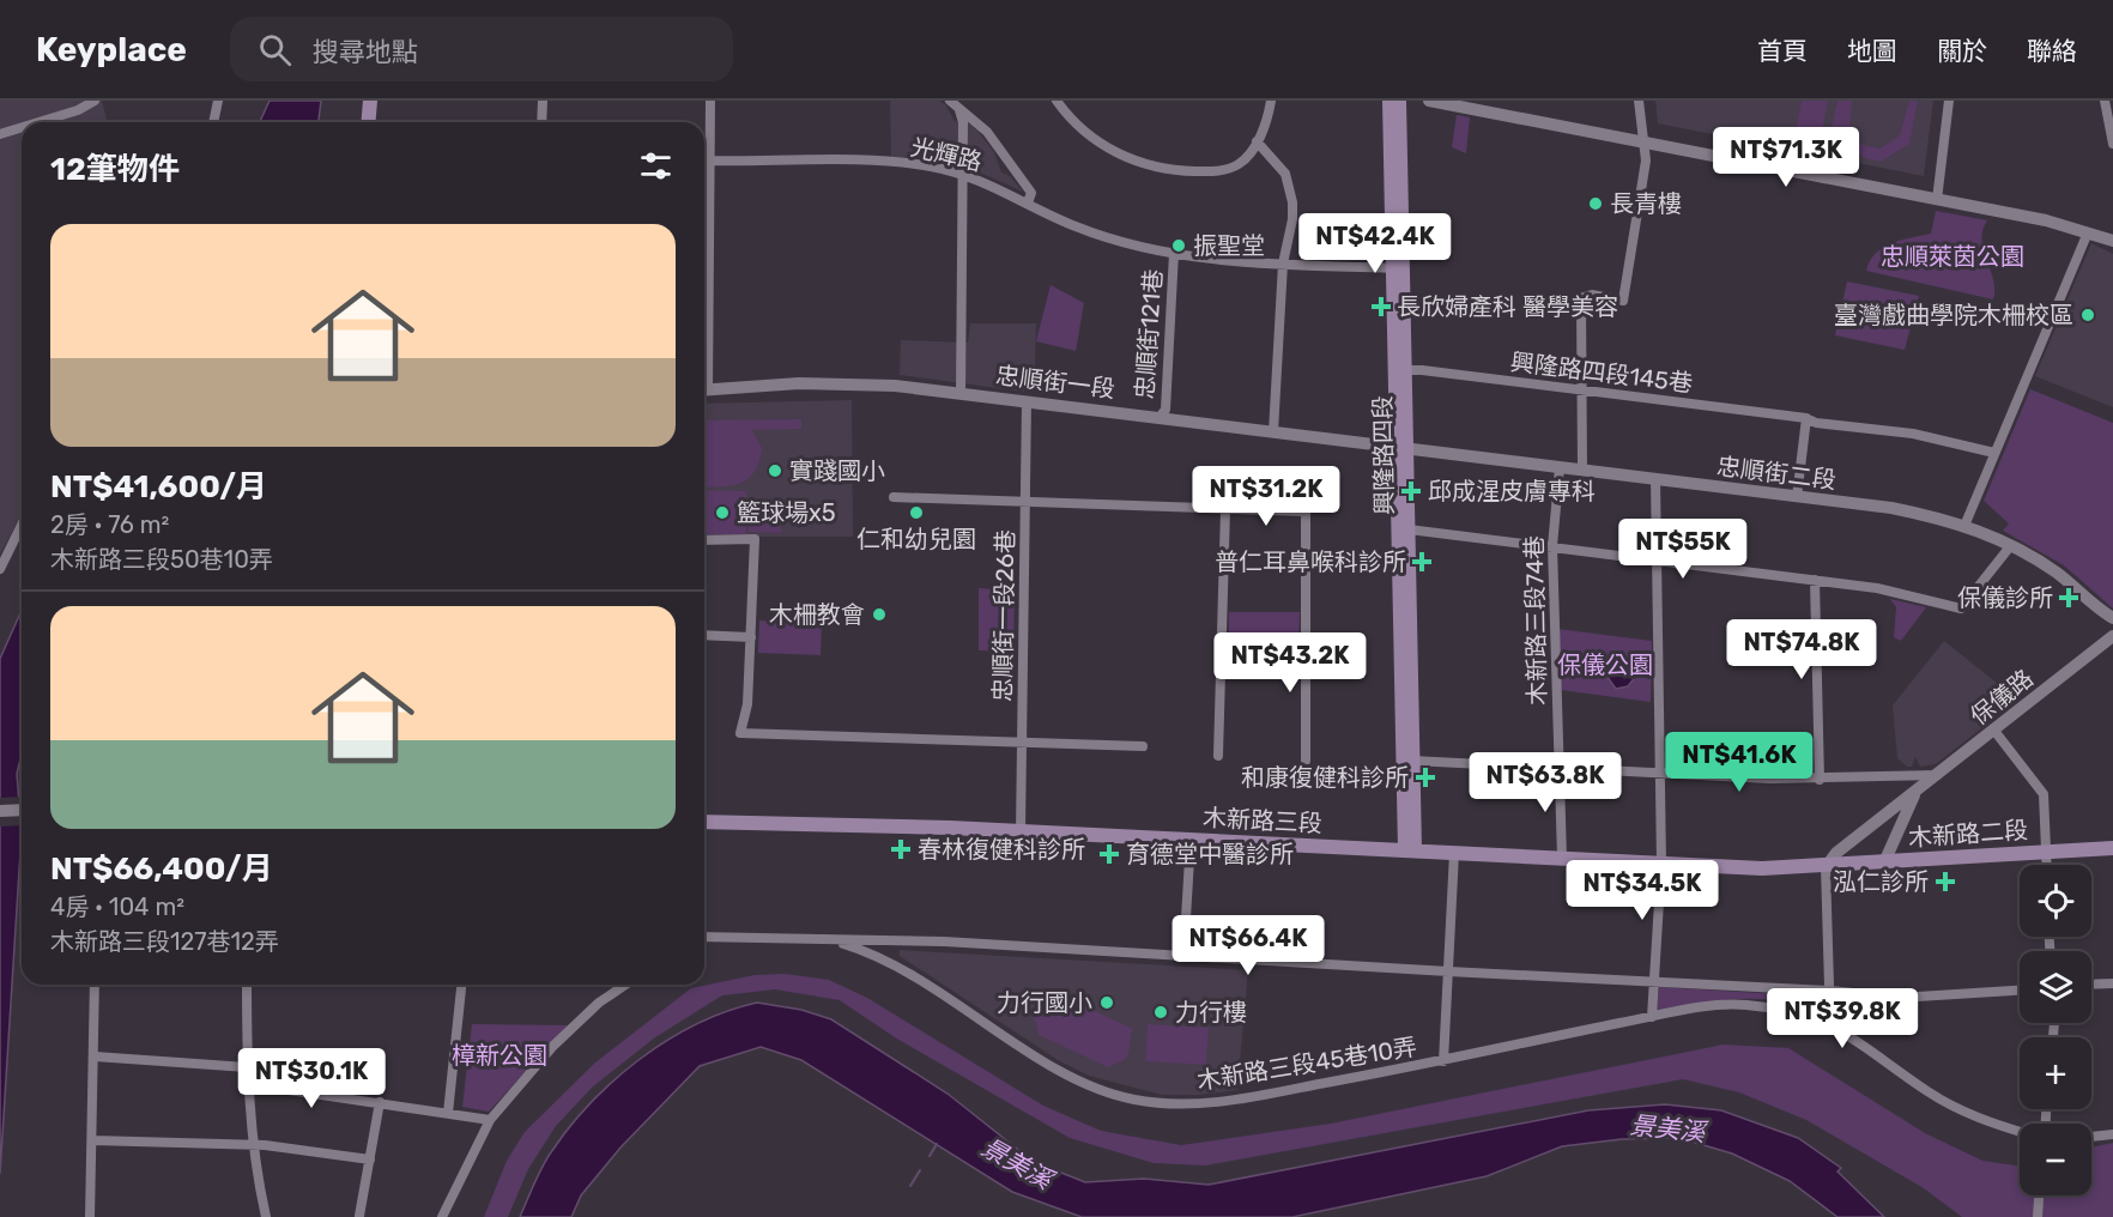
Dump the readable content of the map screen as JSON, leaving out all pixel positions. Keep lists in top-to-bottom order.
{
  "streets": {
    "main road": ["興隆路四段", "木新路三段", "木新路二段"],
    "street": [
      "光輝路",
      "忠順街121巷",
      "興隆路四段145巷",
      "忠順街一段",
      "忠順街二段",
      "忠順街一段26巷",
      "木新路三段74巷",
      "保儀路",
      "木新路三段45巷10弄"
    ]
  },
  "crossings": [
    ["光輝路", "忠順街121巷"],
    ["光輝路", "興隆路四段"],
    ["忠順街121巷", "忠順街一段"],
    ["興隆路四段145巷", "興隆路四段"],
    ["忠順街一段", "興隆路四段"],
    ["忠順街一段", "忠順街二段"],
    ["忠順街一段", "忠順街一段26巷"],
    ["興隆路四段", "忠順街二段"],
    ["興隆路四段", "木新路三段"],
    ["忠順街二段", "木新路三段74巷"],
    ["忠順街一段26巷", "木新路三段"],
    ["木新路三段74巷", "木新路三段"],
    ["保儀路", "木新路三段"],
    ["保儀路", "木新路二段"],
    ["木新路三段", "木新路二段"]
  ],
  "water": ["景美溪"],
  "parks": ["忠順萊茵公園", "保儀公園", "樟新公園"],
  "places": {
    "other": [
      "長青樓",
      "振聖堂",
      "臺灣戲曲學院木柵校區",
      "實踐國小",
      "籃球場x5",
      "仁和幼兒園",
      "木柵教會",
      "力行國小",
      "力行樓"
    ],
    "health": [
      "長欣婦產科 醫學美容",
      "邱成湦皮膚專科",
      "普仁耳鼻喉科診所",
      "保儀診所",
      "和康復健科診所",
      "春林復健科診所",
      "育德堂中醫診所",
      "泓仁診所"
    ]
  },
  "page": {
    "header": "Keyplace",
    "search": "搜尋地點",
    "nav": [
      "首頁",
      "地圖",
      "關於",
      "聯絡"
    ],
    "heading": "12筆物件",
    "price": [
      "NT$71.3K",
      "NT$42.4K",
      "NT$31.2K",
      "NT$55K",
      "NT$74.8K",
      "NT$43.2K",
      "NT$41.6K",
      "NT$63.8K",
      "NT$34.5K",
      "NT$66.4K",
      "NT$39.8K",
      "NT$30.1K"
    ],
    "list": [
      {
        "name": "NT$41,600/月",
        "note": "2房 · 76 m² · 木新路三段50巷10弄"
      },
      {
        "name": "NT$66,400/月",
        "note": "4房 · 104 m² · 木新路三段127巷12弄"
      }
    ],
    "map_buttons": ["+", "−"]
  }
}
